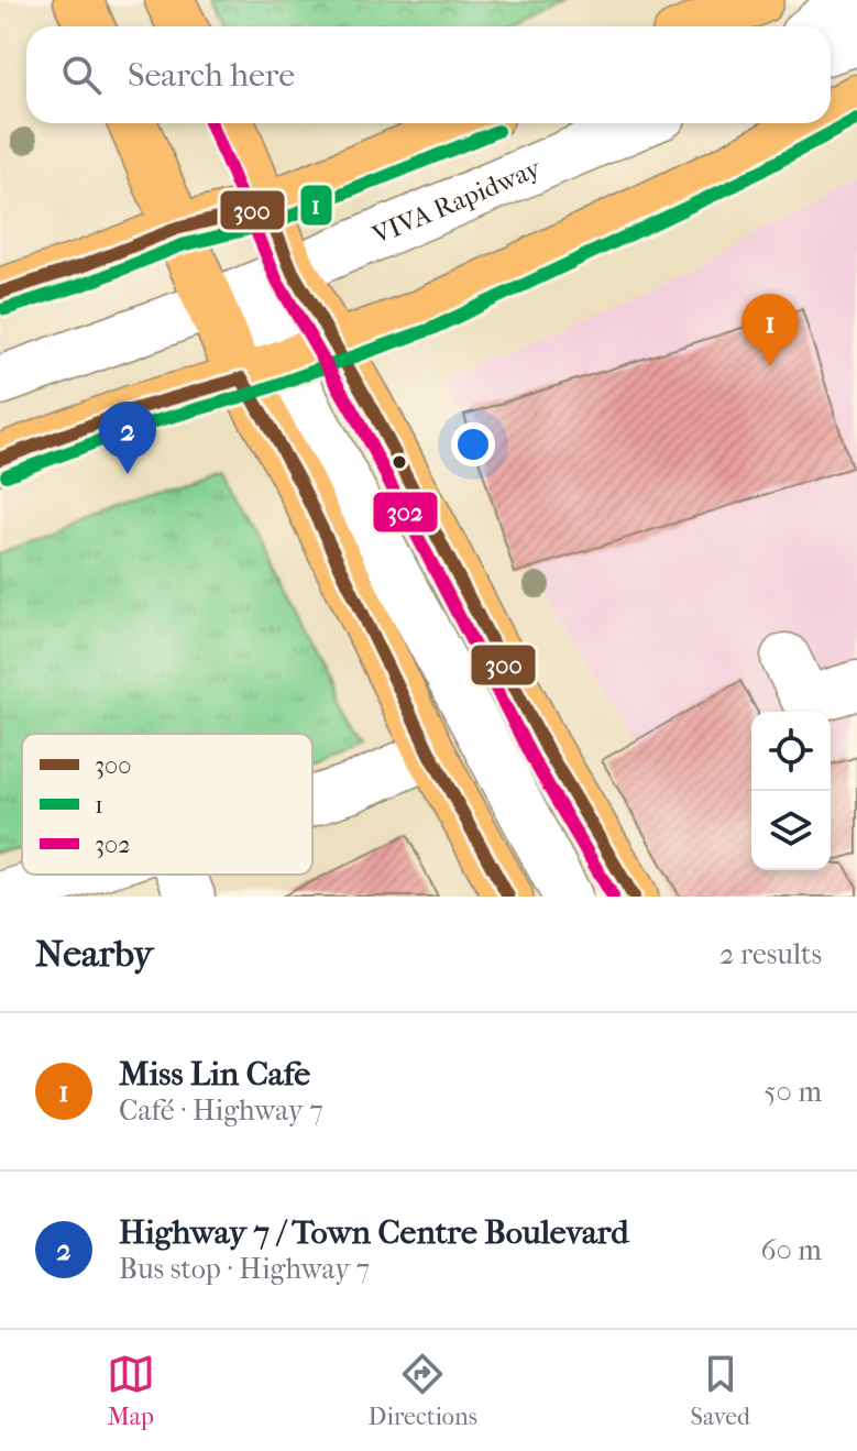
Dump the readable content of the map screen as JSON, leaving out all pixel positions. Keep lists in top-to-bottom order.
{
  "streets": {
    "street": ["VIVA Rapidway"]
  },
  "lines": ["transit line 1", "transit line 302", "transit line 300"],
  "legend": ["300", "1", "302"],
  "page": {
    "search": "Search here",
    "pins": ["1", "2"],
    "heading": ["Nearby", "2 results"],
    "list": [
      {
        "mark": "1",
        "name": "Miss Lin Cafe",
        "note": "Café · Highway 7",
        "value": "50 m"
      },
      {
        "mark": "2",
        "name": "Highway 7 / Town Centre Boulevard",
        "note": "Bus stop · Highway 7",
        "value": "60 m"
      }
    ],
    "nav": ["Map", "Directions", "Saved"]
  }
}
